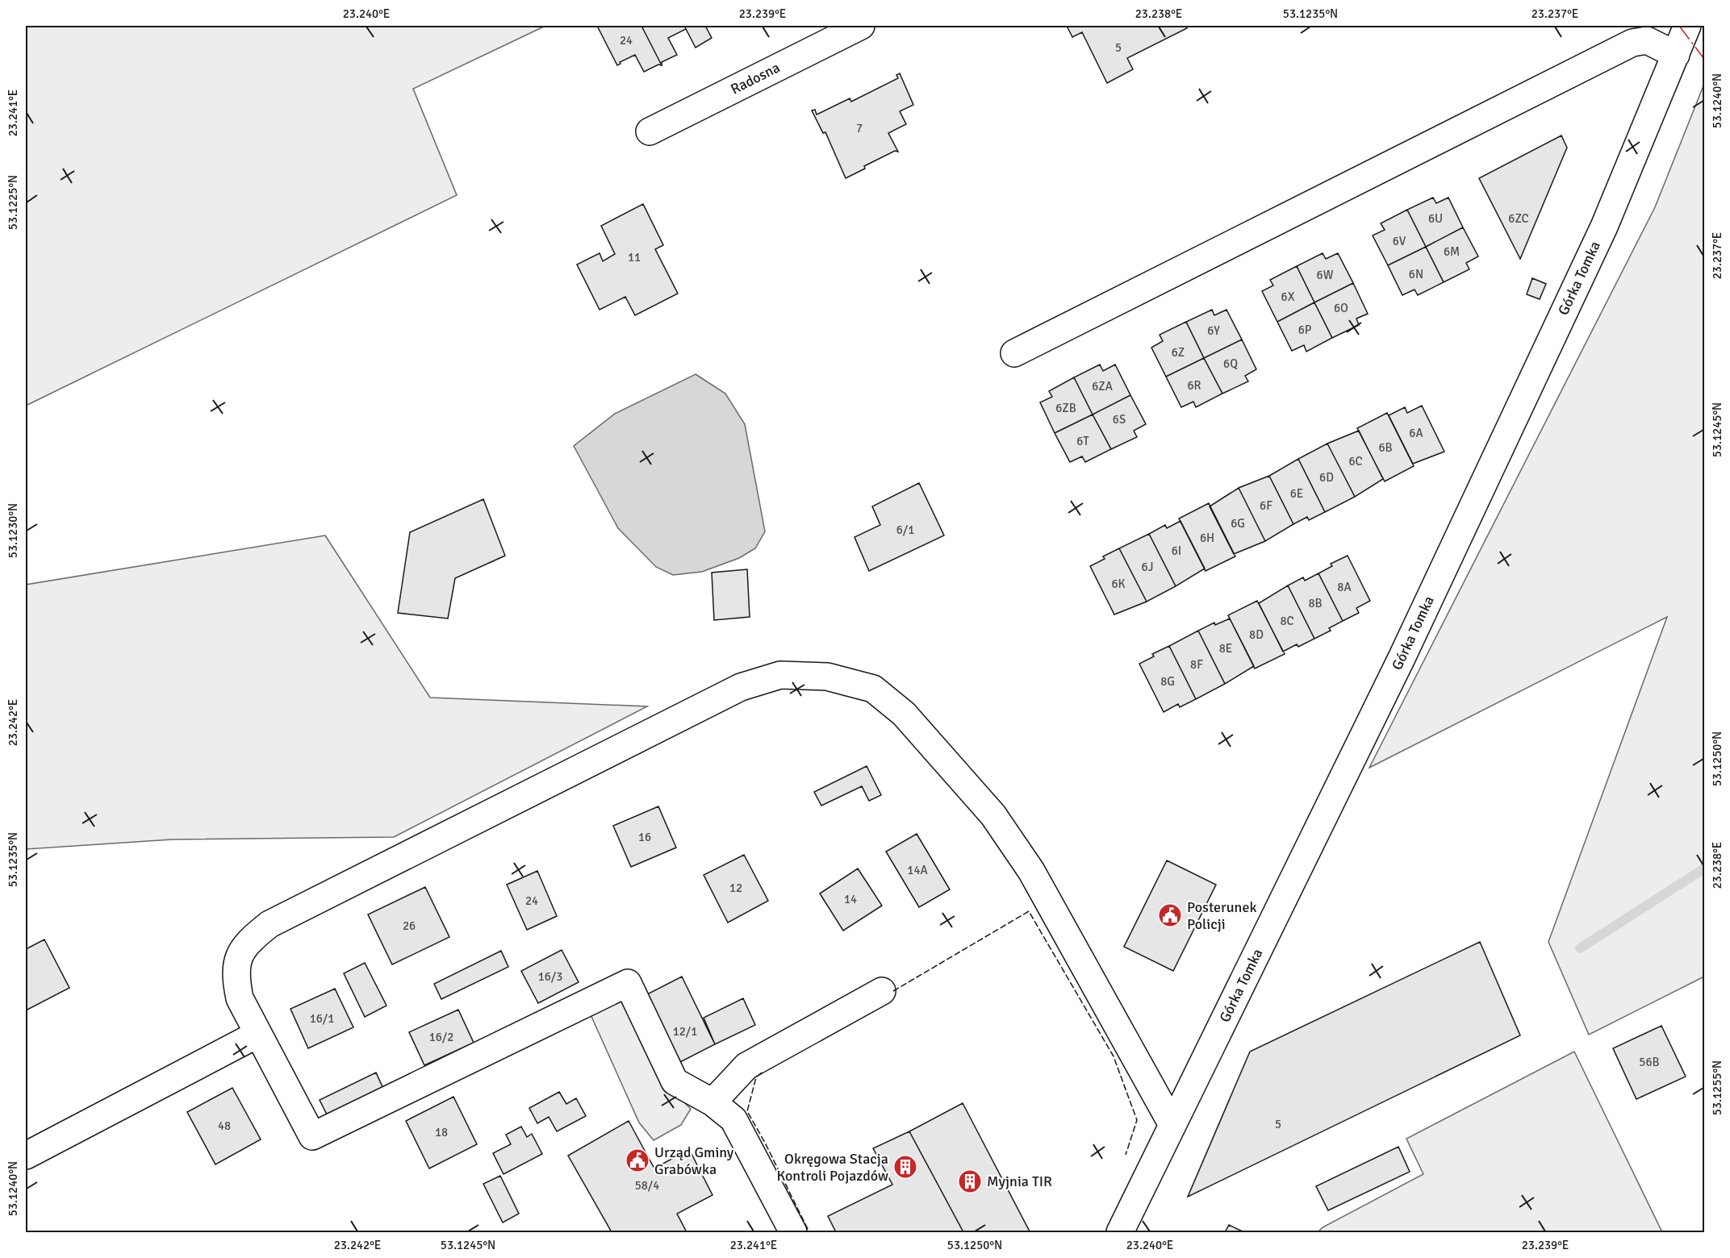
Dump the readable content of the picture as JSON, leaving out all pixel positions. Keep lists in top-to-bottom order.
{
  "streets": {
    "street": ["Radosna", "Górka Tomka"]
  },
  "places": {
    "public building": ["Posterunek Policji", "Urząd Gminy Grabówka"],
    "building": ["Okręgowa Stacja Kontroli Pojazdów", "Myjnia TIR"]
  },
  "house_numbers": [
    "24",
    "5",
    "7",
    "6U",
    "6ZC",
    "6V",
    "6M",
    "11",
    "6N",
    "6W",
    "6X",
    "6O",
    "6P",
    "6Y",
    "6Z",
    "6Q",
    "6R",
    "6ZA",
    "6ZB",
    "6S",
    "6A",
    "6T",
    "6B",
    "6C",
    "6D",
    "6E",
    "6F",
    "6G",
    "6/1",
    "6H",
    "6I",
    "6J",
    "6K",
    "8A",
    "8B",
    "8C",
    "8D",
    "8E",
    "8F",
    "8G",
    "16",
    "14A",
    "12",
    "14",
    "24",
    "26",
    "16/3",
    "16/1",
    "12/1",
    "16/2",
    "56B",
    "5",
    "48",
    "18",
    "58/4"
  ],
  "coordinates": [
    "23.240°E",
    "23.239°E",
    "23.238°E",
    "53.1235°N",
    "23.237°E",
    "53.1240°N",
    "23.241°E",
    "53.1225°N",
    "53.1245°N",
    "53.1230°N",
    "23.242°E",
    "53.1250°N",
    "53.1255°N"
  ]
}
